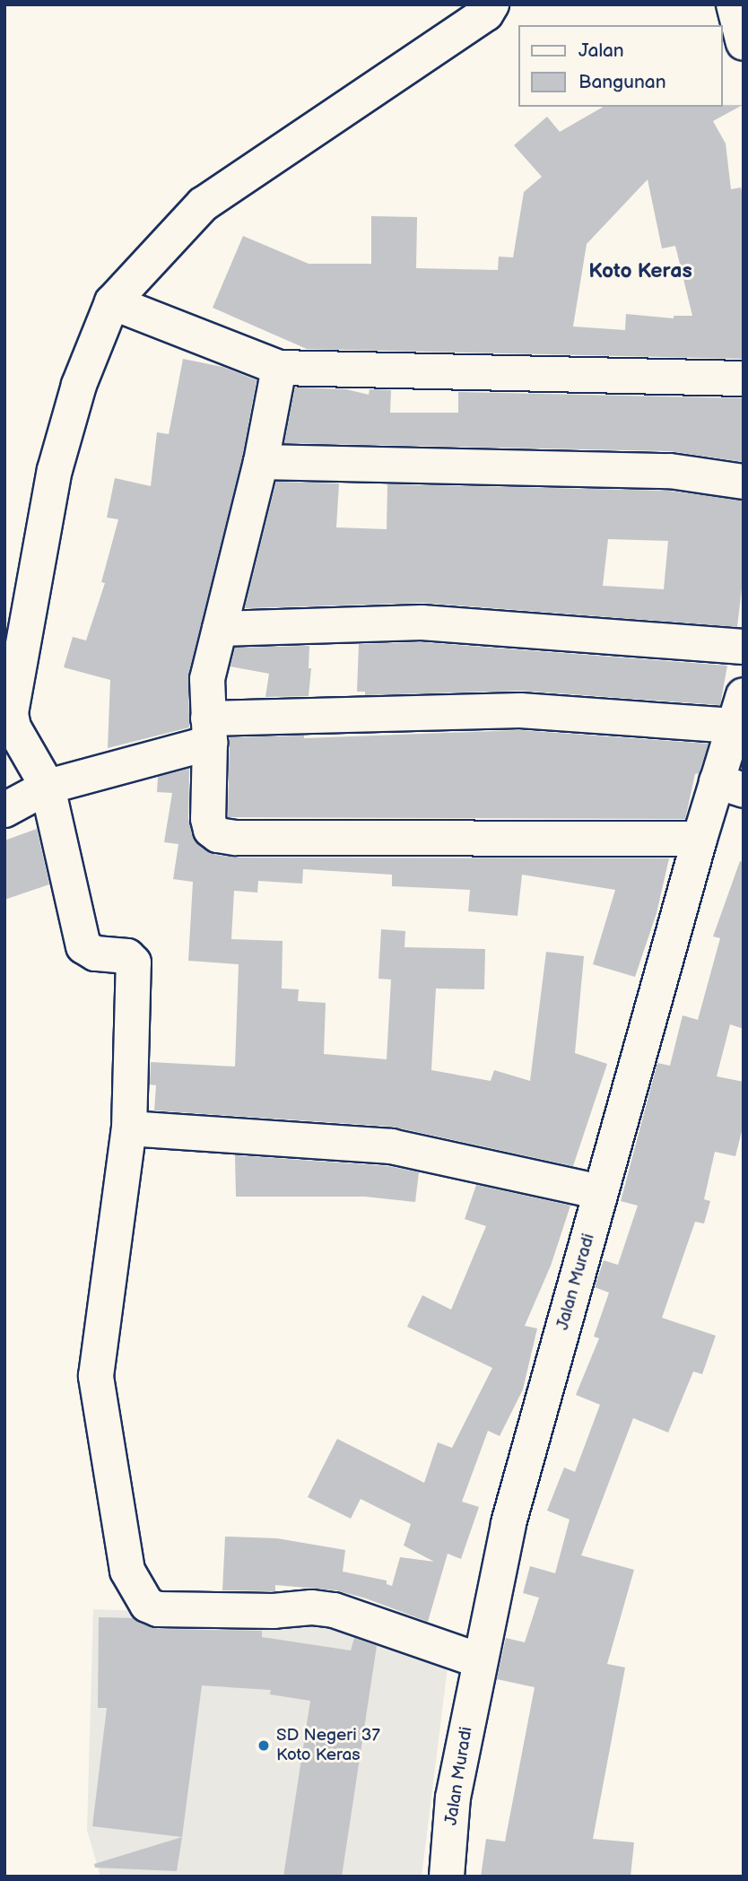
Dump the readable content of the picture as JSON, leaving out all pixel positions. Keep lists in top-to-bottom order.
{
  "streets": {
    "main road": ["Jalan Muradi"]
  },
  "districts": ["Koto Keras"],
  "places": ["SD Negeri 37 Koto Keras"],
  "legend": ["Jalan", "Bangunan"]
}
